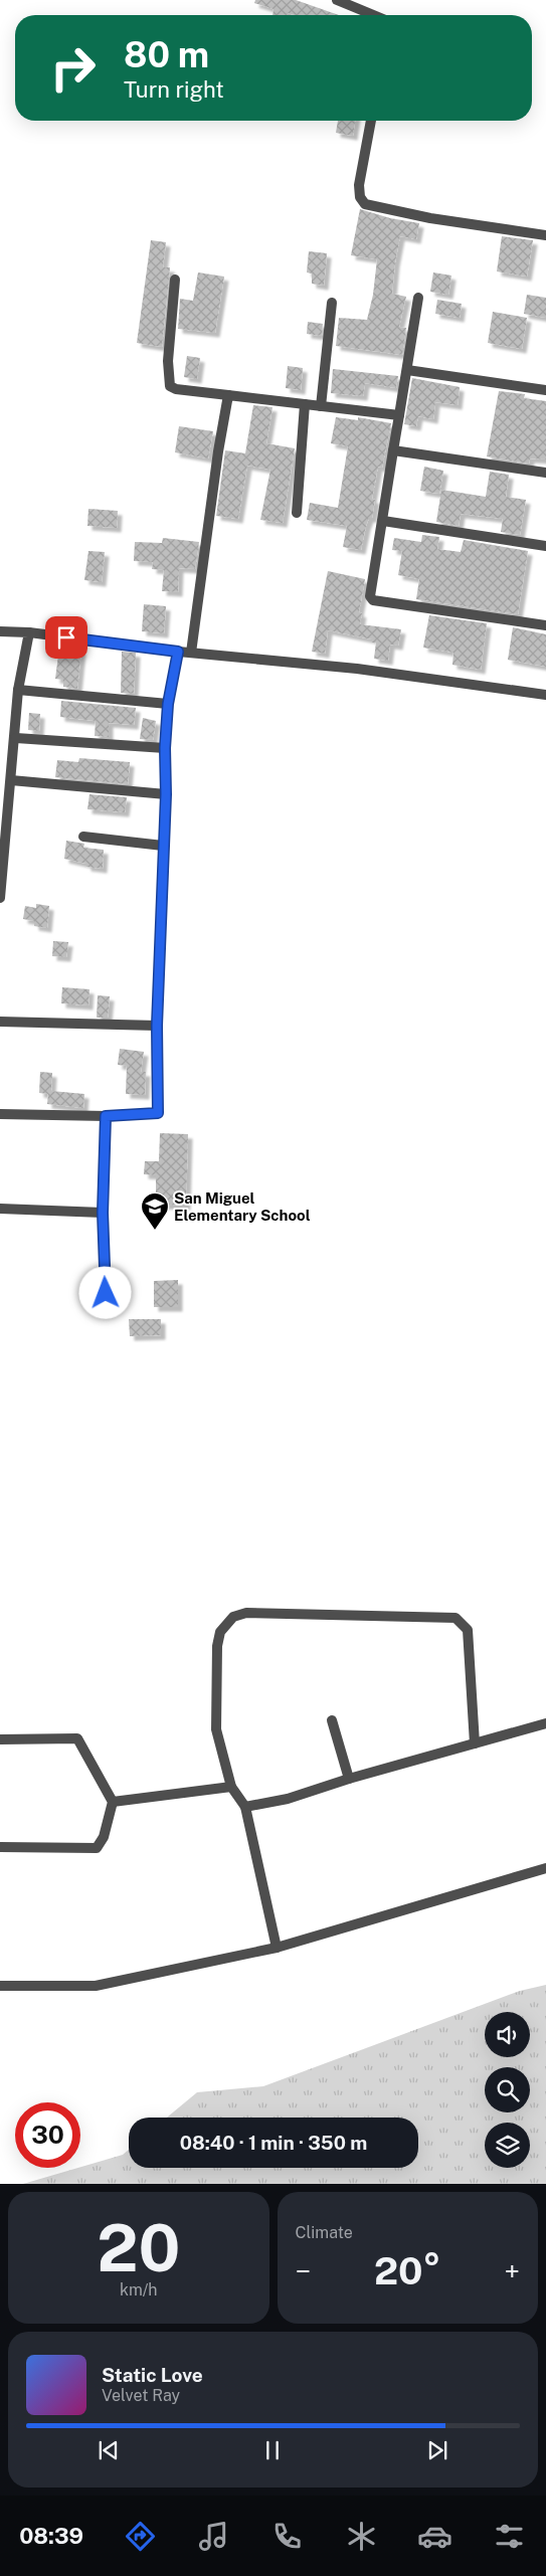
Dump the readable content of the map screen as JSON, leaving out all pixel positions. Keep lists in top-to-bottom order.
{
  "places": {
    "school or university": ["San Miguel Elementary School"]
  },
  "page": {
    "turn": ["80 m", "Turn right"],
    "limit": "30",
    "trip": "08:40 · 1 min · 350 m",
    "tile": [
      ["20", "km/h"],
      "Climate"
    ],
    "heat": ["−", "20°", "+"],
    "song": ["Static Love", "Velvet Ray"],
    "tabs": "08:39"
  }
}
